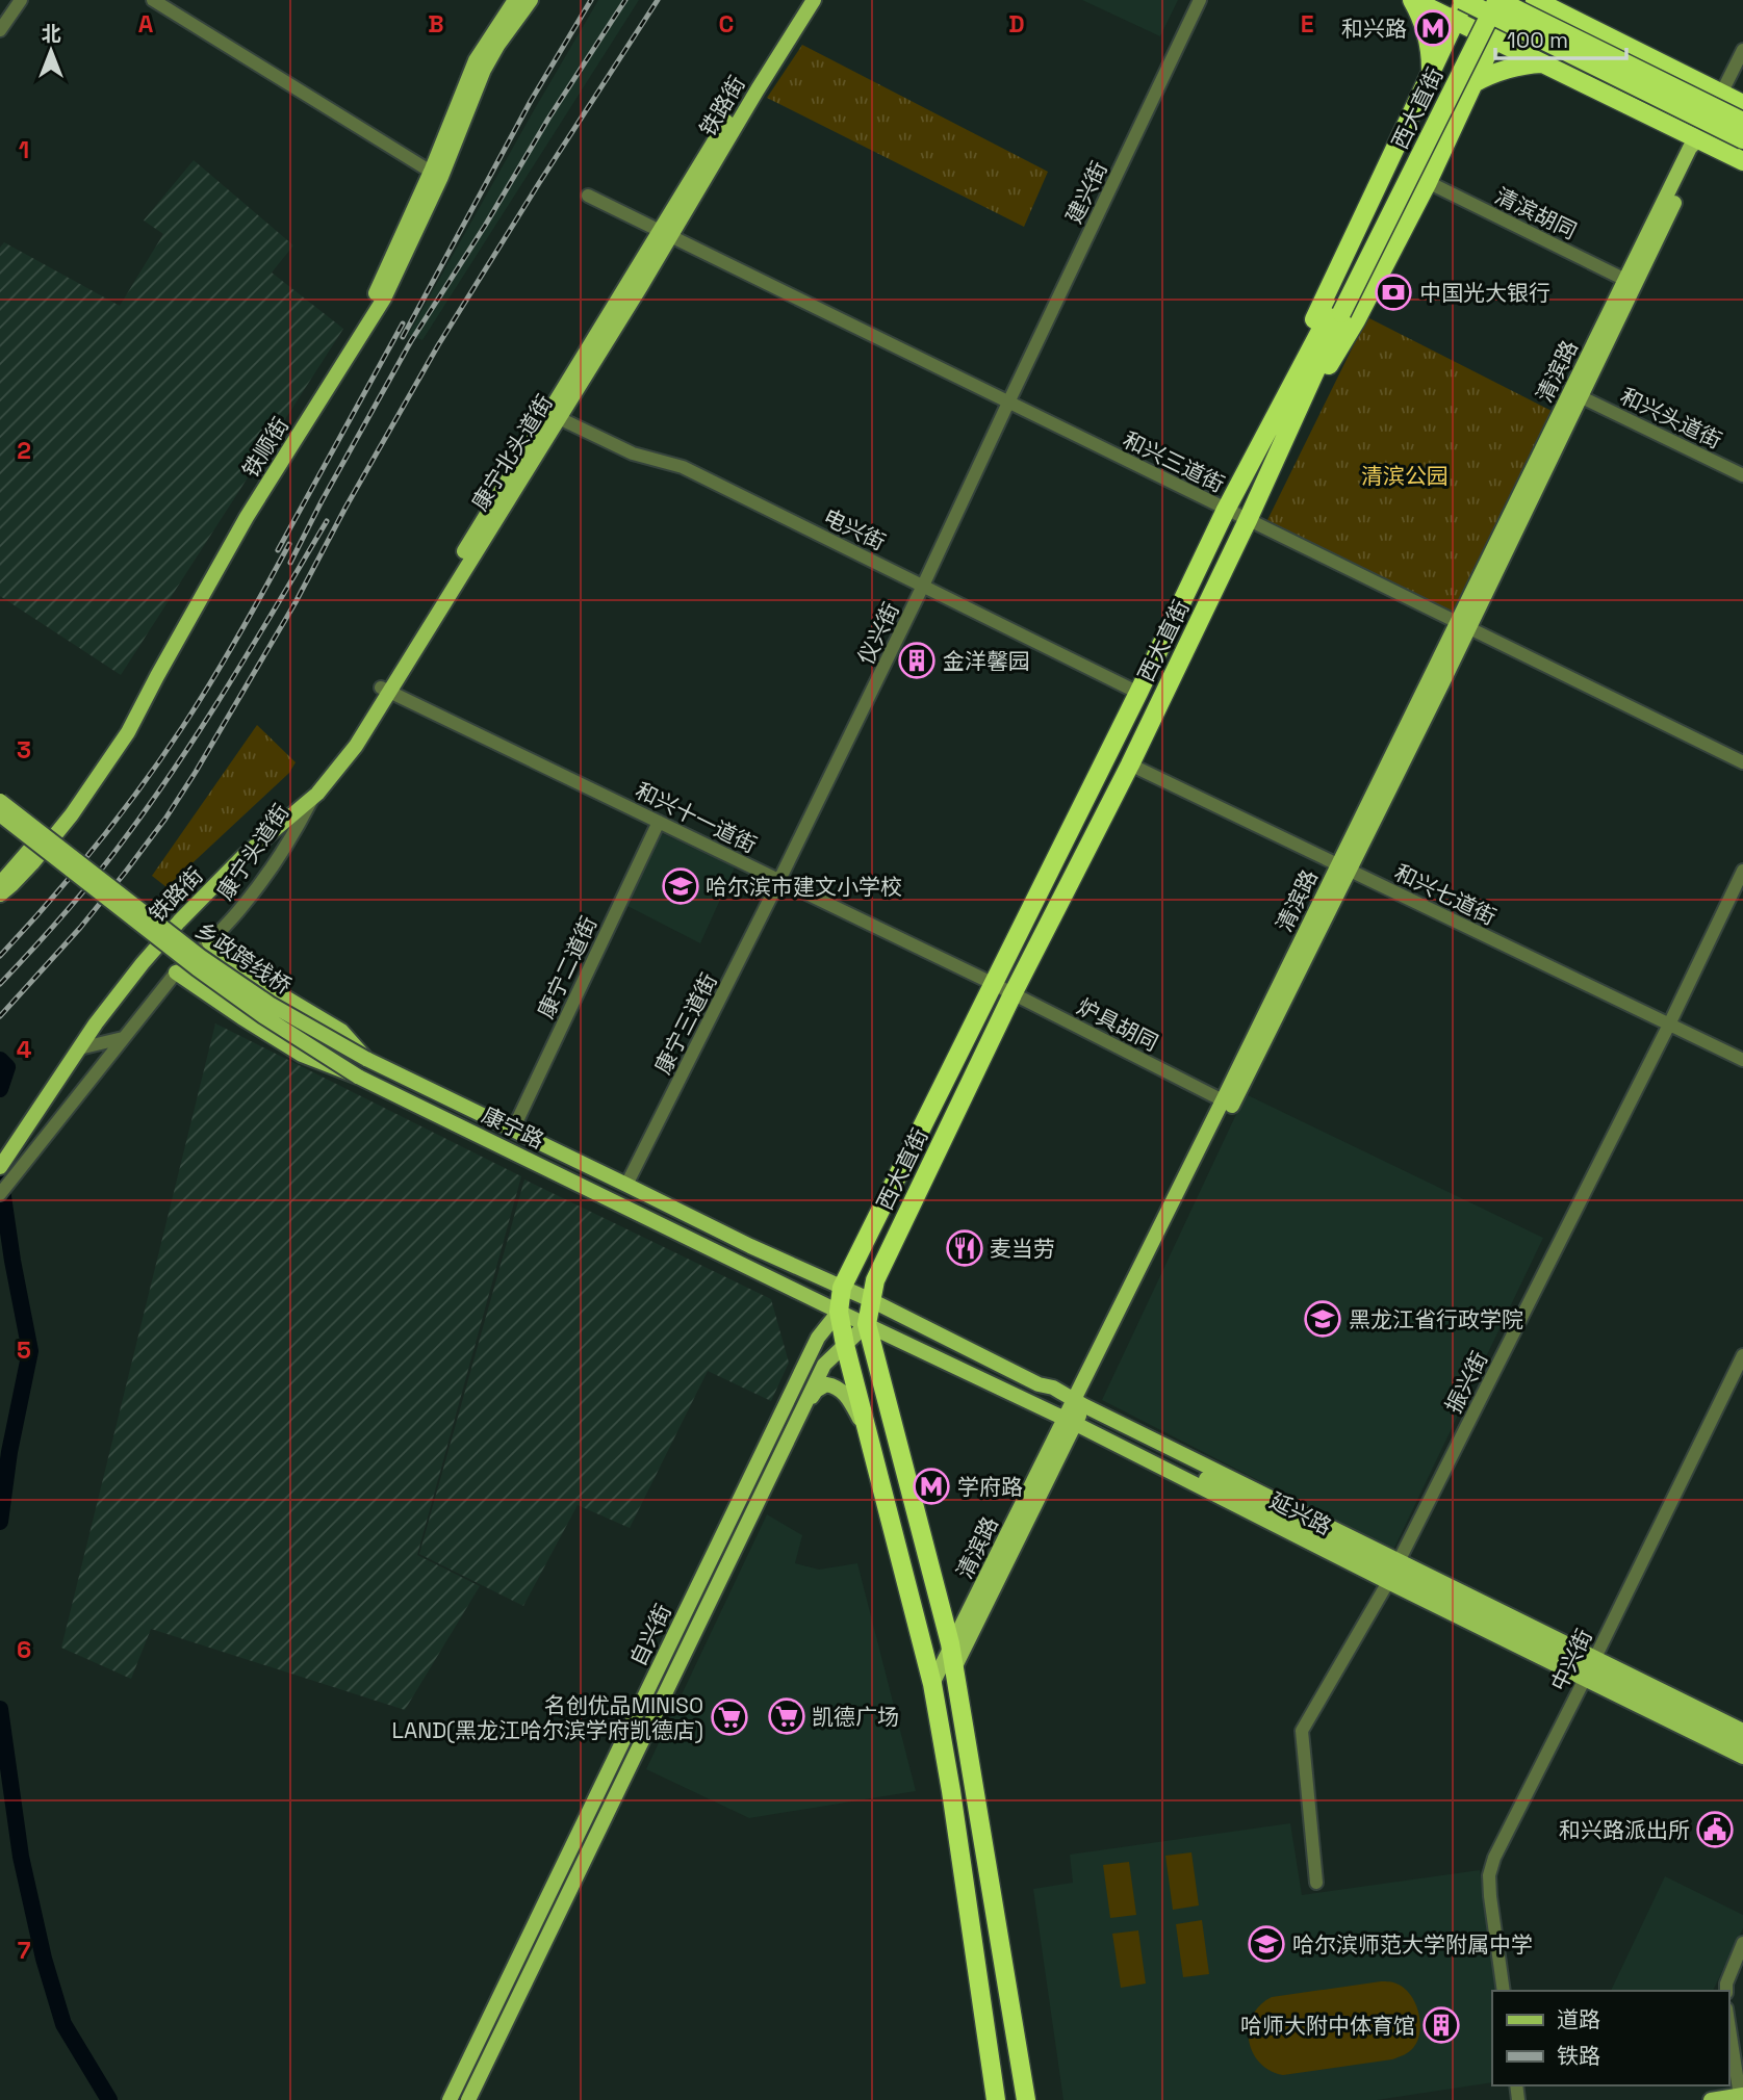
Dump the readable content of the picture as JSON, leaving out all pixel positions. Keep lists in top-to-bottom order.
{
  "streets": {
    "highway": ["西大直街"],
    "main road": [
      "铁路街",
      "清滨路",
      "铁顺街",
      "康宁北头道街",
      "乡政跨线桥",
      "康宁路",
      "延兴路",
      "自兴街"
    ],
    "street": [
      "建兴街",
      "清滨胡同",
      "和兴头道街",
      "和兴三道街",
      "电兴街",
      "仪兴街",
      "和兴十一道街",
      "康宁头道街",
      "和兴七道街",
      "康宁二道街",
      "康宁三道街",
      "炉具胡同",
      "振兴街",
      "中兴街"
    ]
  },
  "crossings": [
    ["铁路街", "康宁北头道街"],
    ["铁路街", "和兴三道街"],
    ["铁路街", "和兴十一道街"],
    ["铁路街", "康宁头道街"],
    ["西大直街", "和兴三道街"],
    ["西大直街", "电兴街"],
    ["西大直街", "和兴十一道街"],
    ["西大直街", "和兴七道街"],
    ["西大直街", "炉具胡同"],
    ["西大直街", "康宁路"],
    ["西大直街", "延兴路"],
    ["建兴街", "和兴三道街"],
    ["建兴街", "仪兴街"],
    ["清滨胡同", "清滨路"],
    ["清滨路", "和兴头道街"],
    ["清滨路", "和兴三道街"],
    ["清滨路", "和兴七道街"],
    ["清滨路", "炉具胡同"],
    ["清滨路", "延兴路"],
    ["康宁北头道街", "和兴三道街"],
    ["康宁北头道街", "电兴街"],
    ["康宁北头道街", "和兴十一道街"],
    ["和兴三道街", "仪兴街"],
    ["电兴街", "仪兴街"],
    ["仪兴街", "和兴十一道街"],
    ["仪兴街", "康宁三道街"],
    ["和兴十一道街", "康宁二道街"],
    ["和兴十一道街", "康宁三道街"],
    ["和兴十一道街", "炉具胡同"],
    ["康宁头道街", "康宁路"],
    ["和兴七道街", "振兴街"],
    ["乡政跨线桥", "康宁路"],
    ["康宁二道街", "康宁路"],
    ["康宁三道街", "康宁路"],
    ["康宁路", "延兴路"],
    ["康宁路", "自兴街"],
    ["振兴街", "延兴路"],
    ["延兴路", "自兴街"],
    ["延兴路", "中兴街"]
  ],
  "parks": ["清滨公园"],
  "places": {
    "metro station": ["和兴路", "学府路"],
    "bank": ["中国光大银行"],
    "building": ["金洋馨园", "哈师大附中体育馆"],
    "school or university": ["哈尔滨市建文小学校", "黑龙江省行政学院", "哈尔滨师范大学附属中学"],
    "restaurant": ["麦当劳"],
    "supermarket": ["凯德广场", "名创优品MINISO LAND(黑龙江哈尔滨学府凯德店)"],
    "public building": ["和兴路派出所"]
  },
  "legend": ["道路", "铁路"],
  "scale_bar": "100 m",
  "north": "top",
  "grid": {
    "columns": [
      "A",
      "B",
      "C",
      "D",
      "E"
    ],
    "rows": [
      "1",
      "2",
      "3",
      "4",
      "5",
      "6",
      "7"
    ]
  }
}
